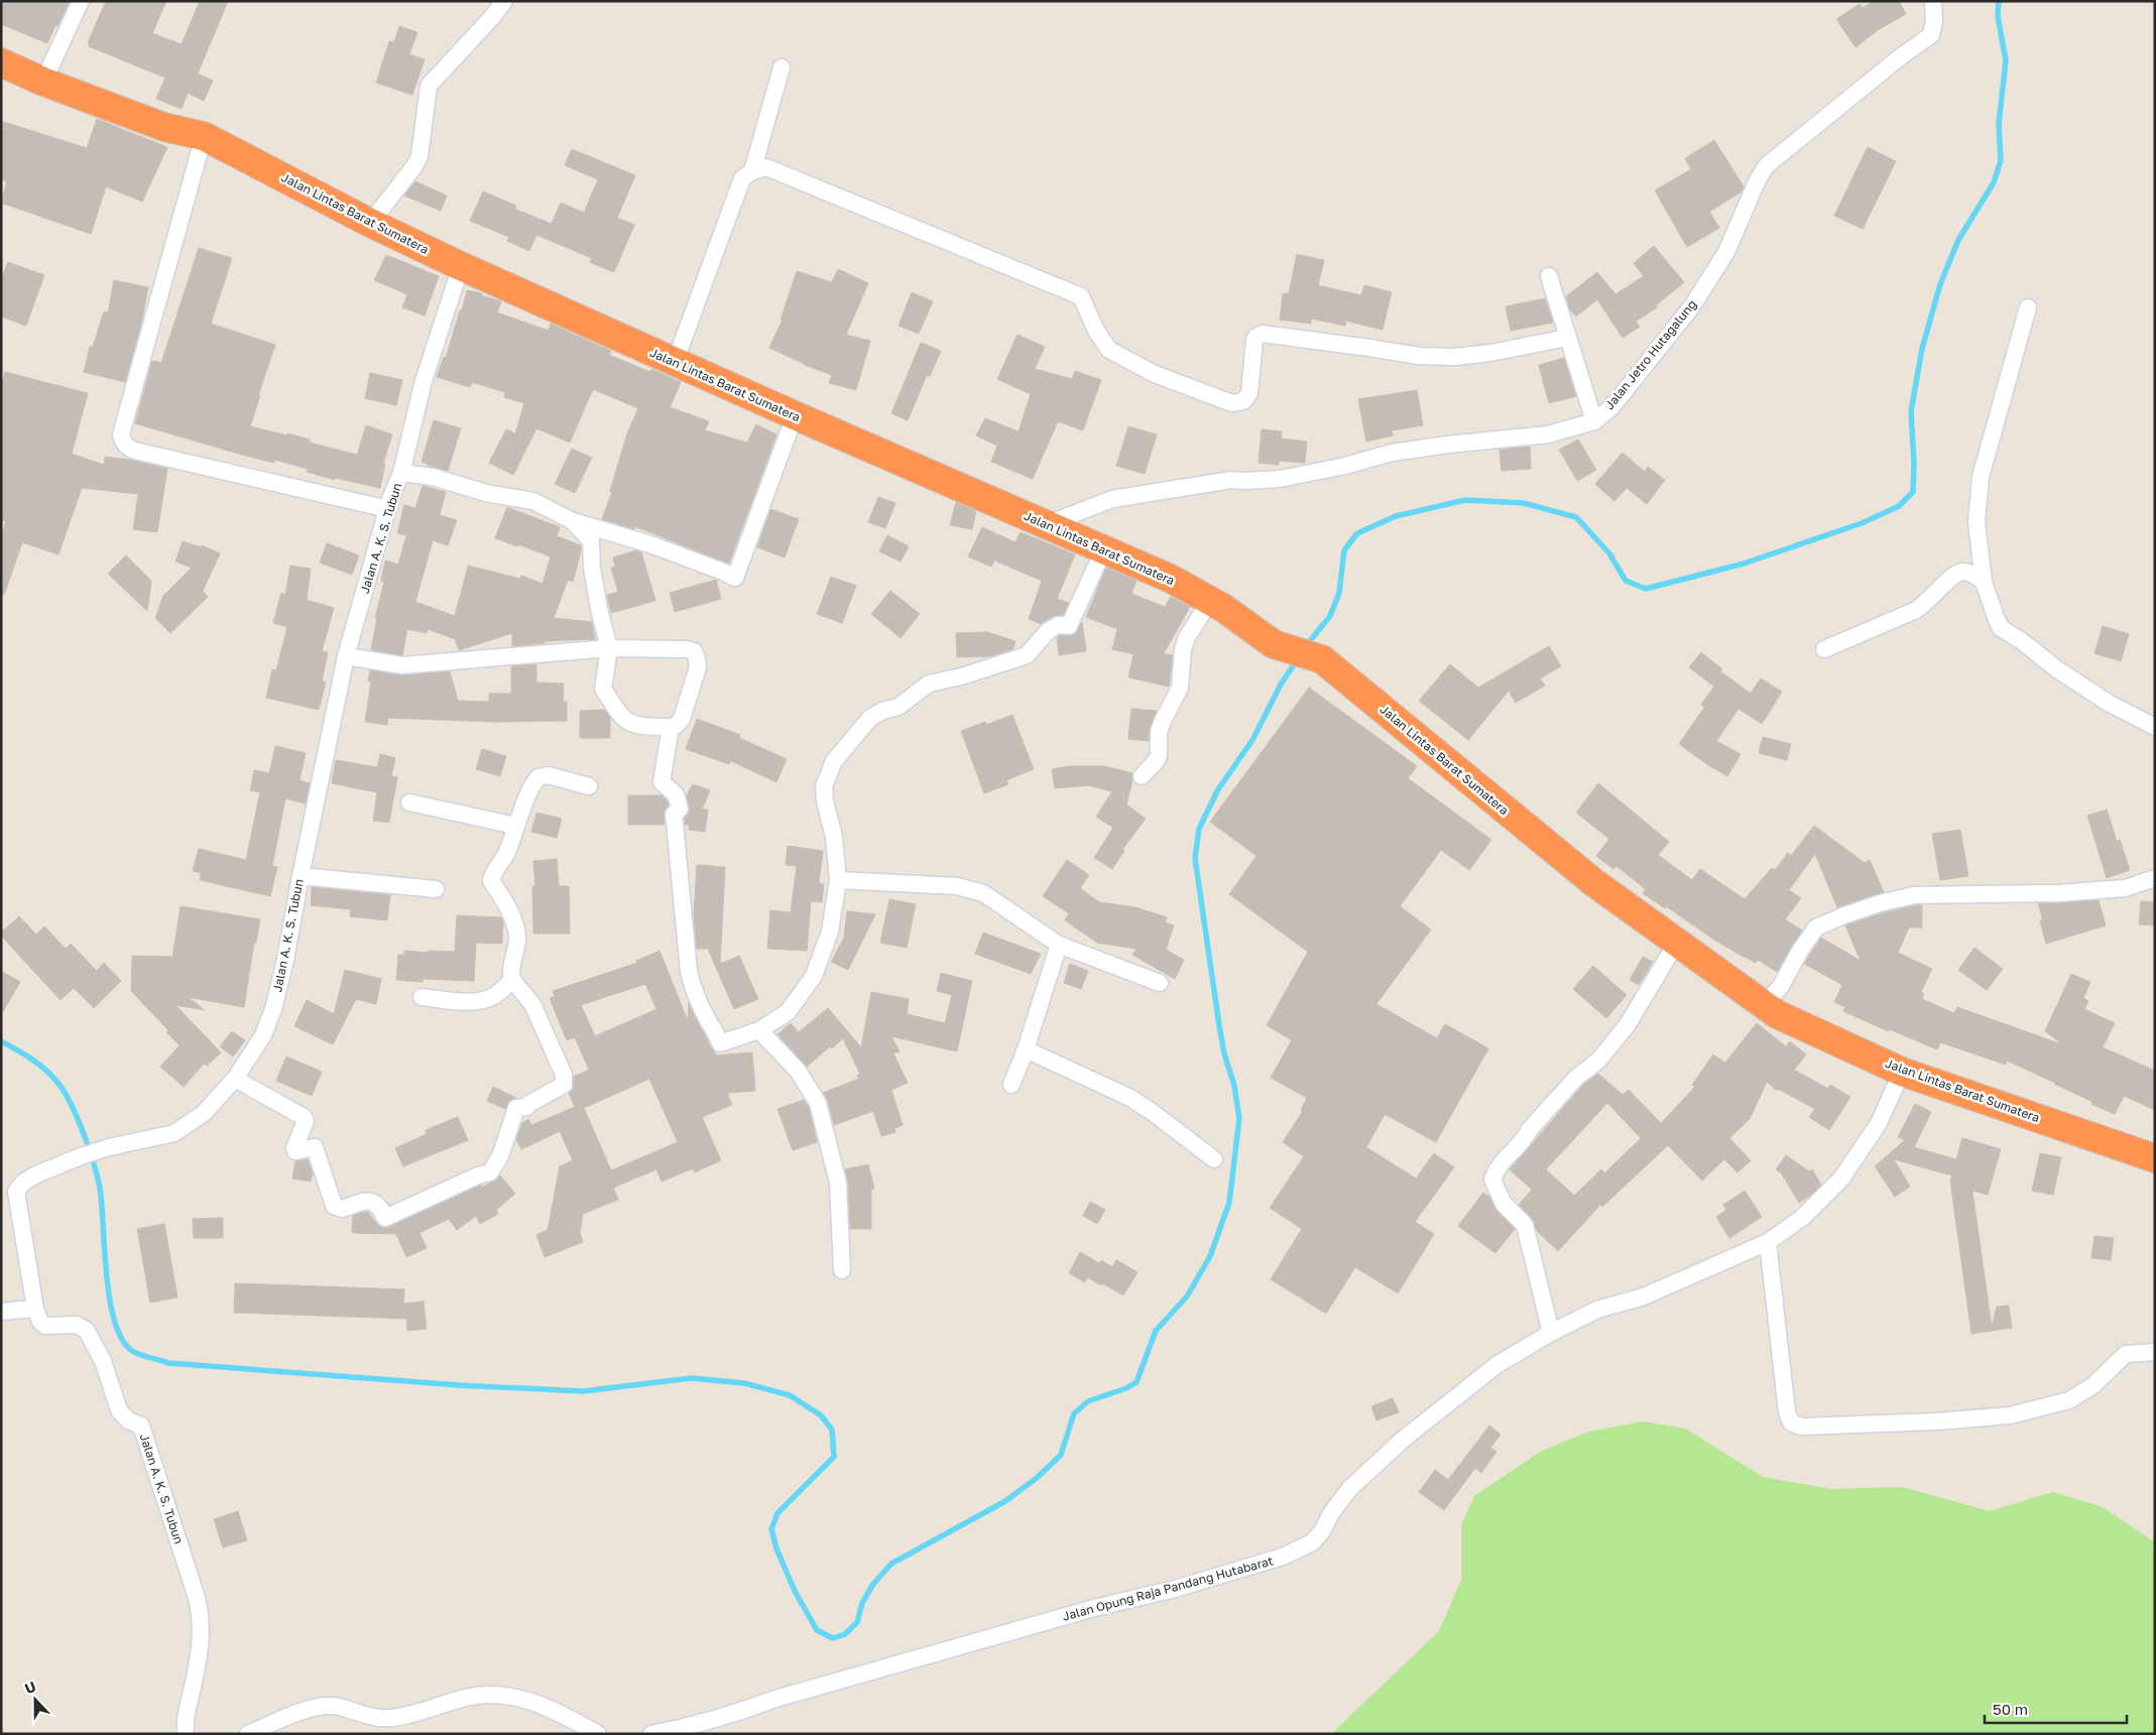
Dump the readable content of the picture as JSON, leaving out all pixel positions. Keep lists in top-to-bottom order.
{
  "streets": {
    "highway": ["Jalan Lintas Barat Sumatera"],
    "street": ["Jalan Jetro Hutagalung", "Jalan A. K. S. Tubun", "Jalan Opung Raja Pandang Hutabarat"]
  },
  "crossings": [
    ["Jalan Lintas Barat Sumatera", "Jalan Jetro Hutagalung"],
    ["Jalan Lintas Barat Sumatera", "Jalan A. K. S. Tubun"],
    ["Jalan Lintas Barat Sumatera", "Jalan Opung Raja Pandang Hutabarat"]
  ],
  "scale_bar": "50 m",
  "north": "top"
}
